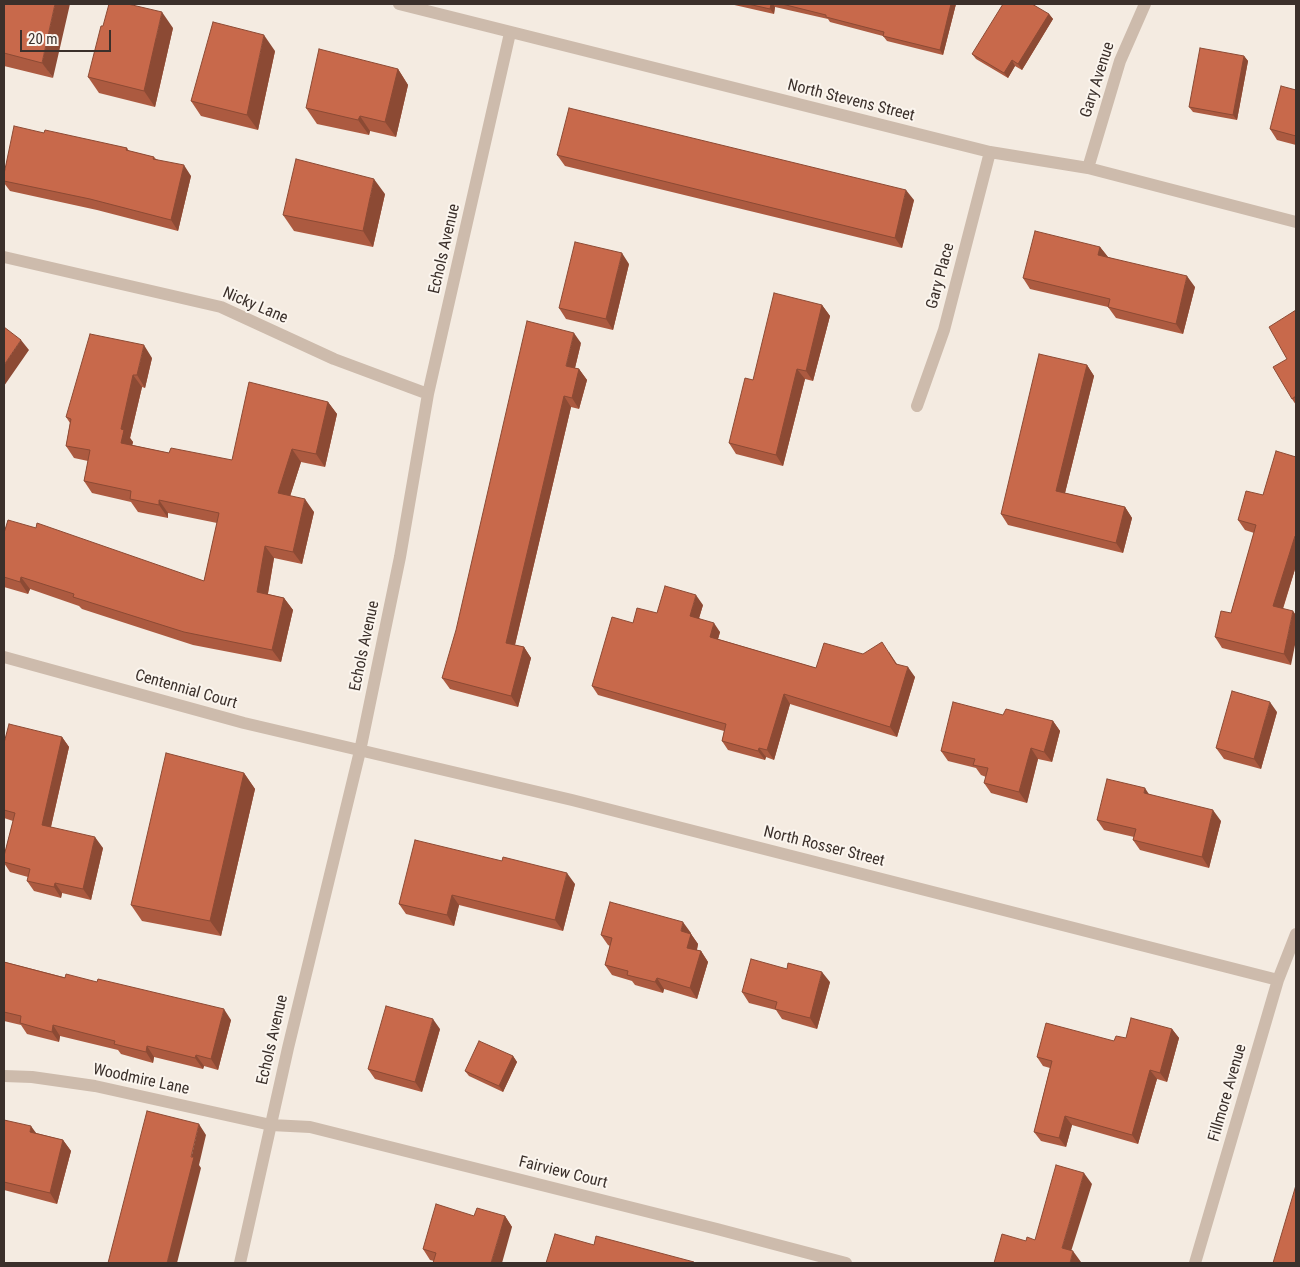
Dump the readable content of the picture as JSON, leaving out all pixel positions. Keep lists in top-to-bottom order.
{
  "streets": {
    "street": [
      "Gary Avenue",
      "North Stevens Street",
      "Echols Avenue",
      "Gary Place",
      "Nicky Lane",
      "Centennial Court",
      "North Rosser Street",
      "Woodmire Lane",
      "Fillmore Avenue",
      "Fairview Court"
    ]
  },
  "crossings": [
    ["Gary Avenue", "North Stevens Street"],
    ["North Stevens Street", "Echols Avenue"],
    ["North Stevens Street", "Gary Place"],
    ["Echols Avenue", "Nicky Lane"],
    ["Echols Avenue", "Centennial Court"],
    ["Echols Avenue", "North Rosser Street"],
    ["Echols Avenue", "Woodmire Lane"],
    ["Echols Avenue", "Fairview Court"],
    ["Centennial Court", "North Rosser Street"],
    ["North Rosser Street", "Fillmore Avenue"],
    ["Woodmire Lane", "Fairview Court"]
  ],
  "scale_bar": "20 m"
}
